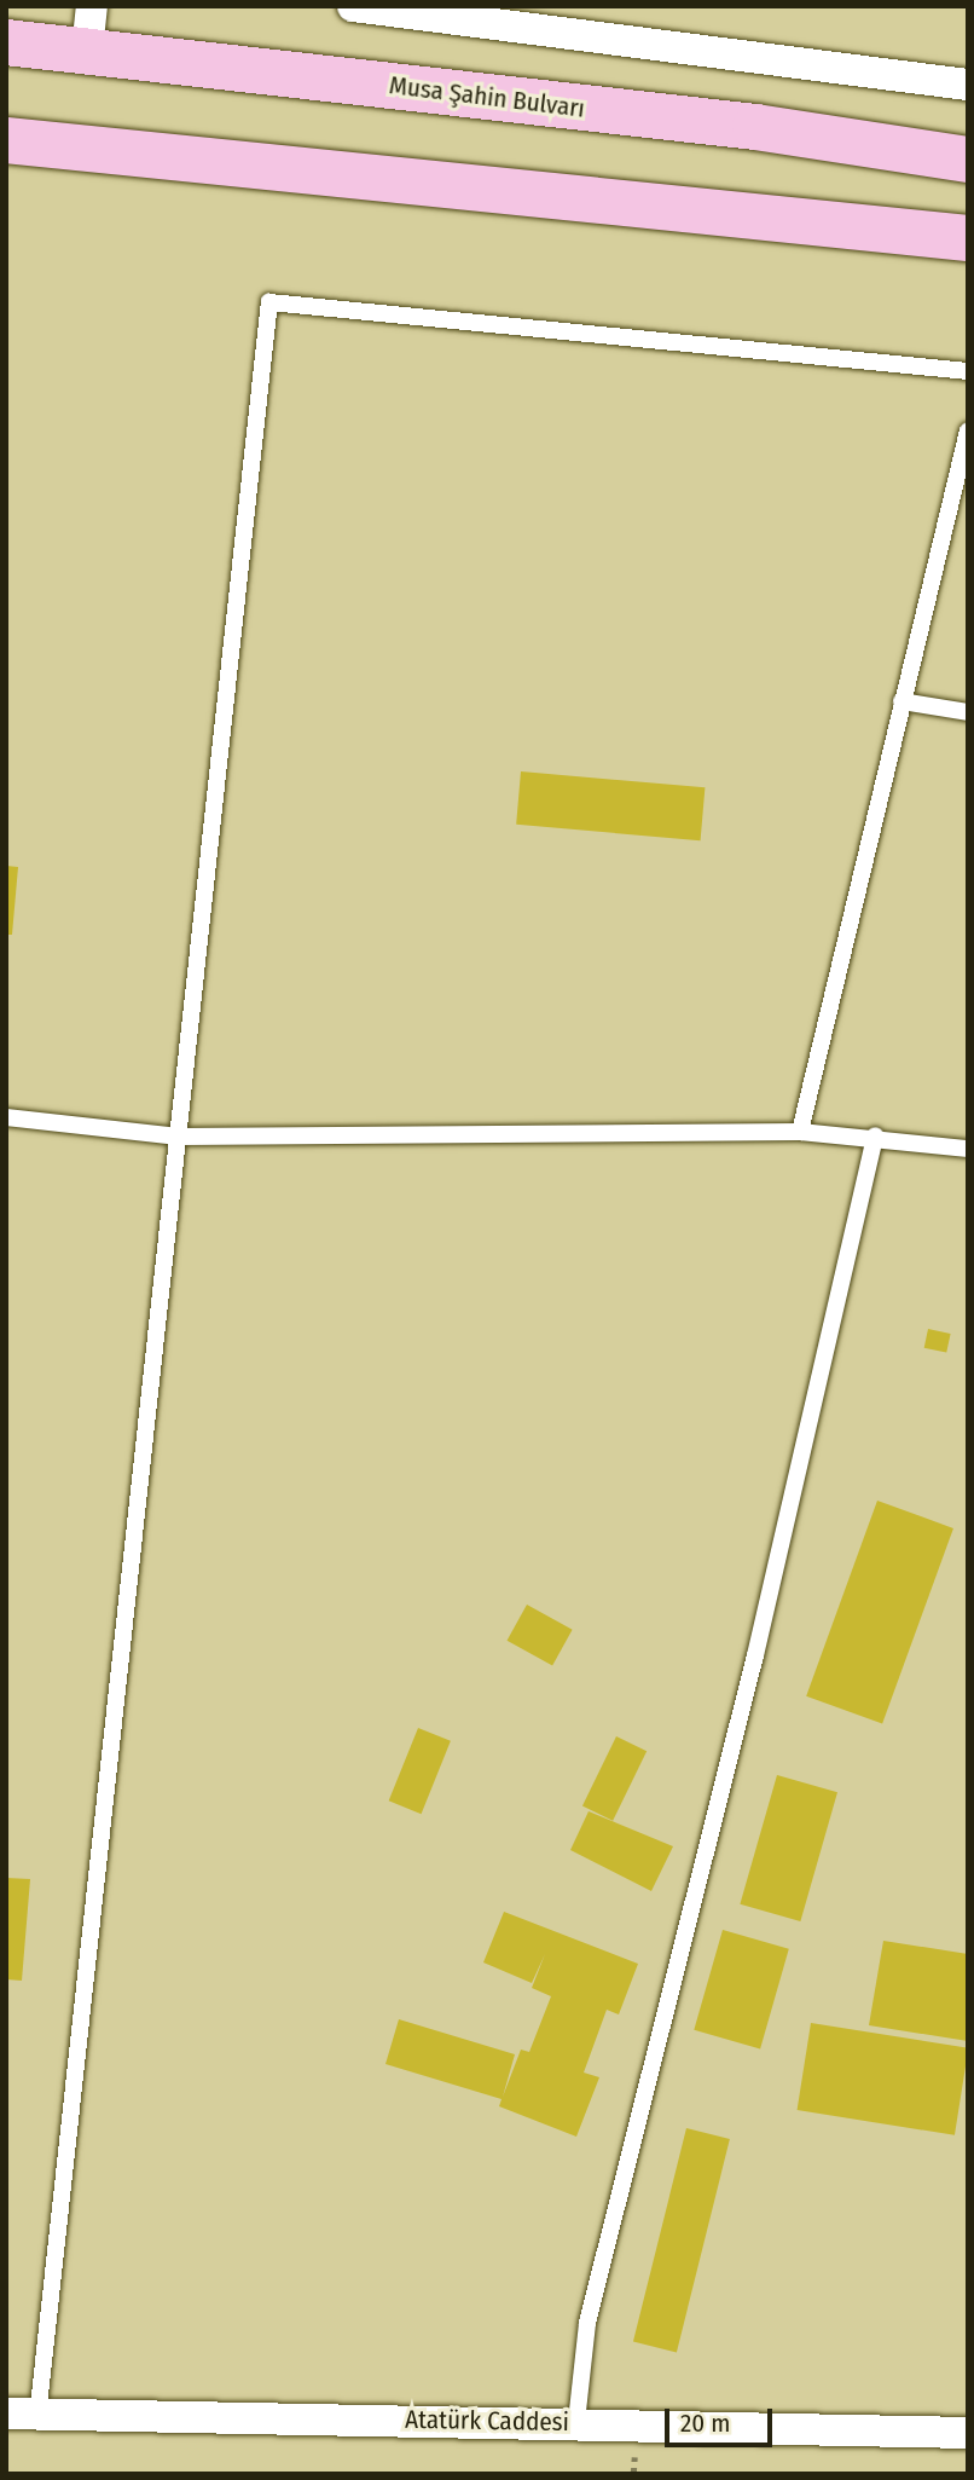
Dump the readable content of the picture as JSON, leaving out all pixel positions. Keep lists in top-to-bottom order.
{
  "streets": {
    "main road": ["Musa Şahin Bulvarı"],
    "street": ["Atatürk Caddesi"]
  },
  "scale_bar": "20 m"
}
